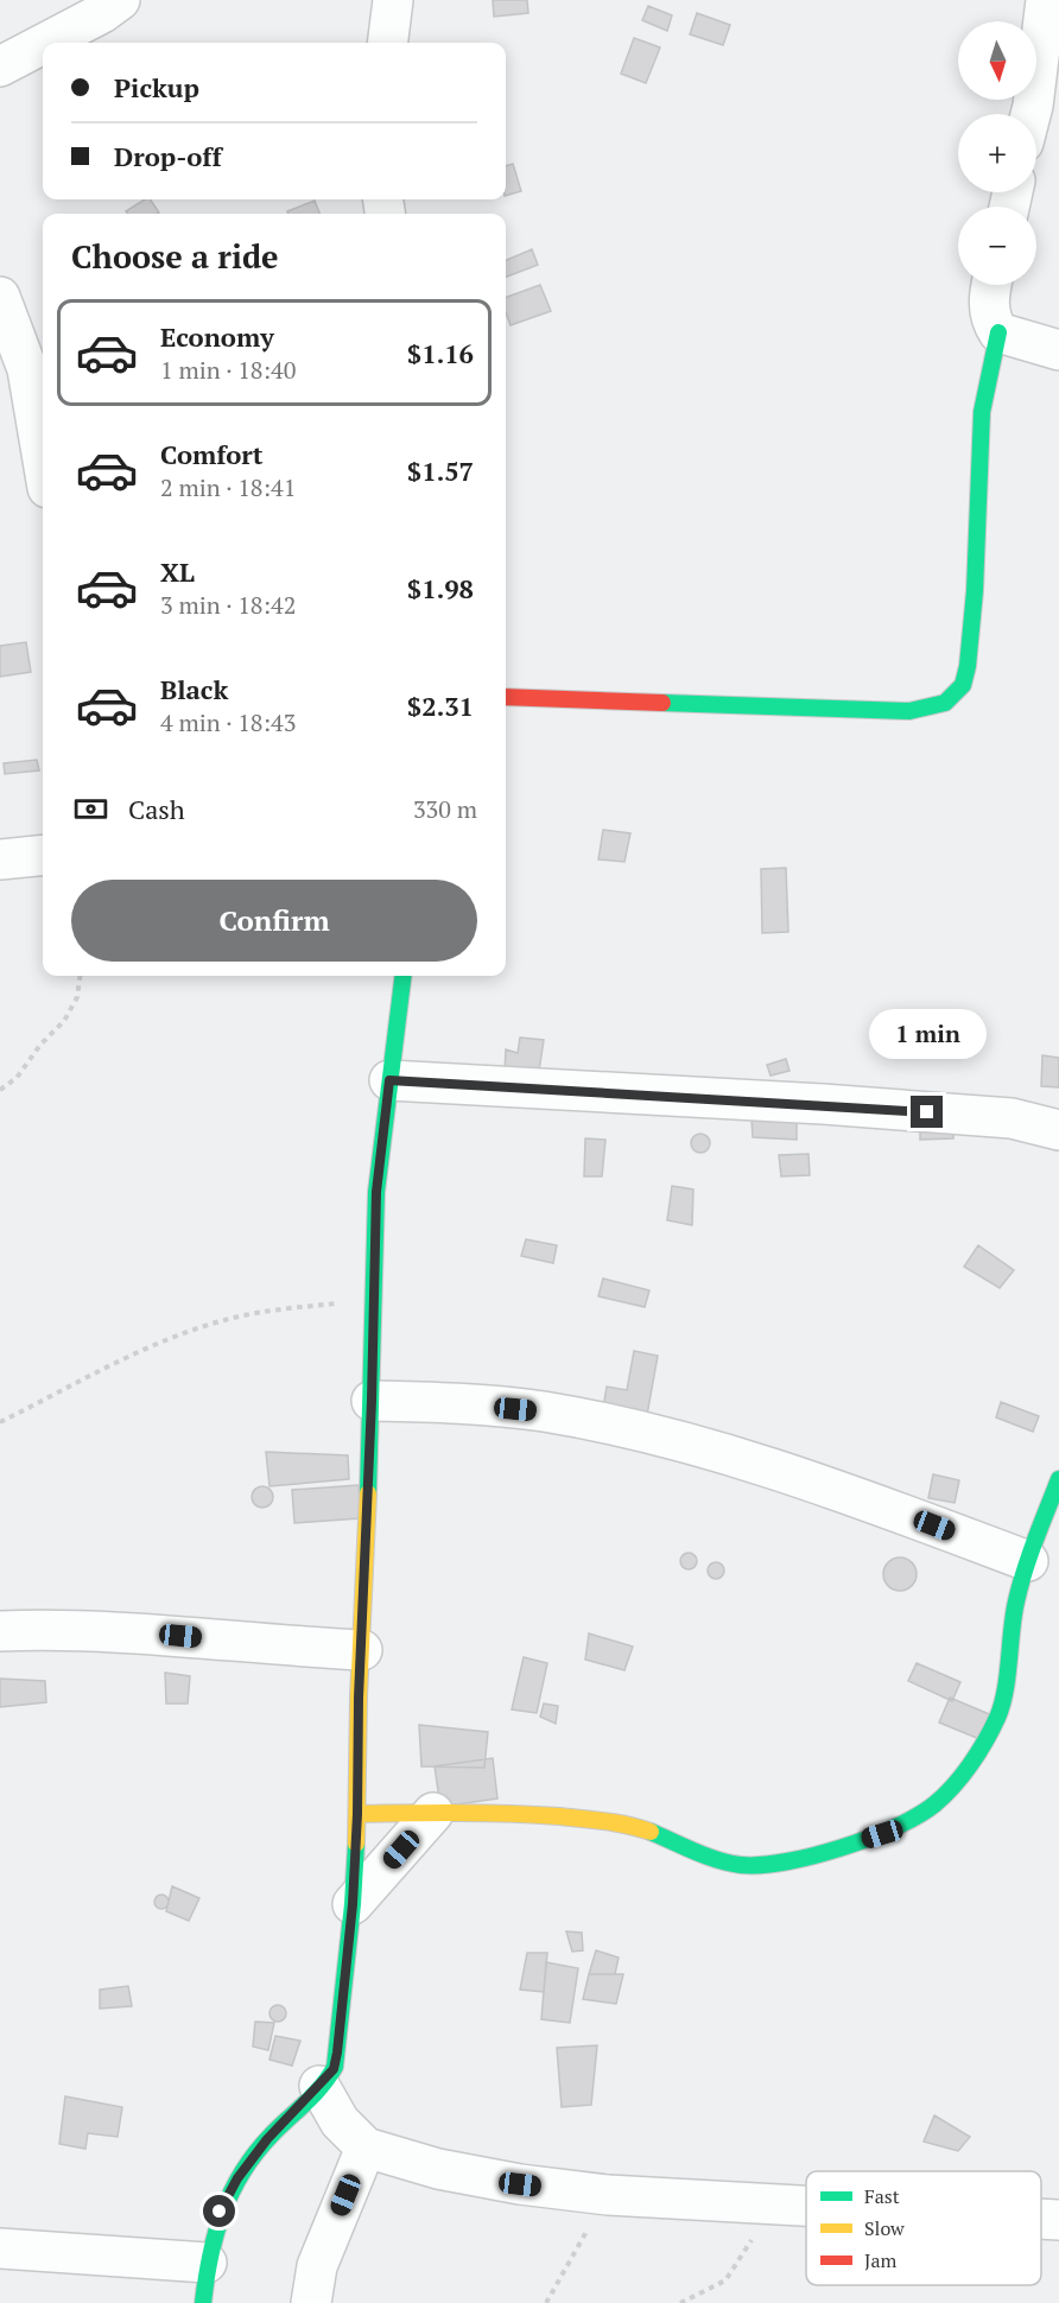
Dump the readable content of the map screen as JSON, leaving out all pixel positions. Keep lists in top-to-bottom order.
{
  "legend": ["Fast", "Slow", "Jam"],
  "north": "bottom",
  "page": {
    "map_buttons": ["+", "−"],
    "banner": ["Pickup", "Drop-off"],
    "heading": "Choose a ride",
    "list": [
      {
        "name": "Economy",
        "note": "1 min · 18:40",
        "value": "$1.16"
      },
      {
        "name": "Comfort",
        "note": "2 min · 18:41",
        "value": "$1.57"
      },
      {
        "name": "XL",
        "note": "3 min · 18:42",
        "value": "$1.98"
      },
      {
        "name": "Black",
        "note": "4 min · 18:43",
        "value": "$2.31"
      }
    ],
    "pay": ["Cash", "330 m"],
    "buttons": "Confirm",
    "bubble": "1 min"
  }
}
